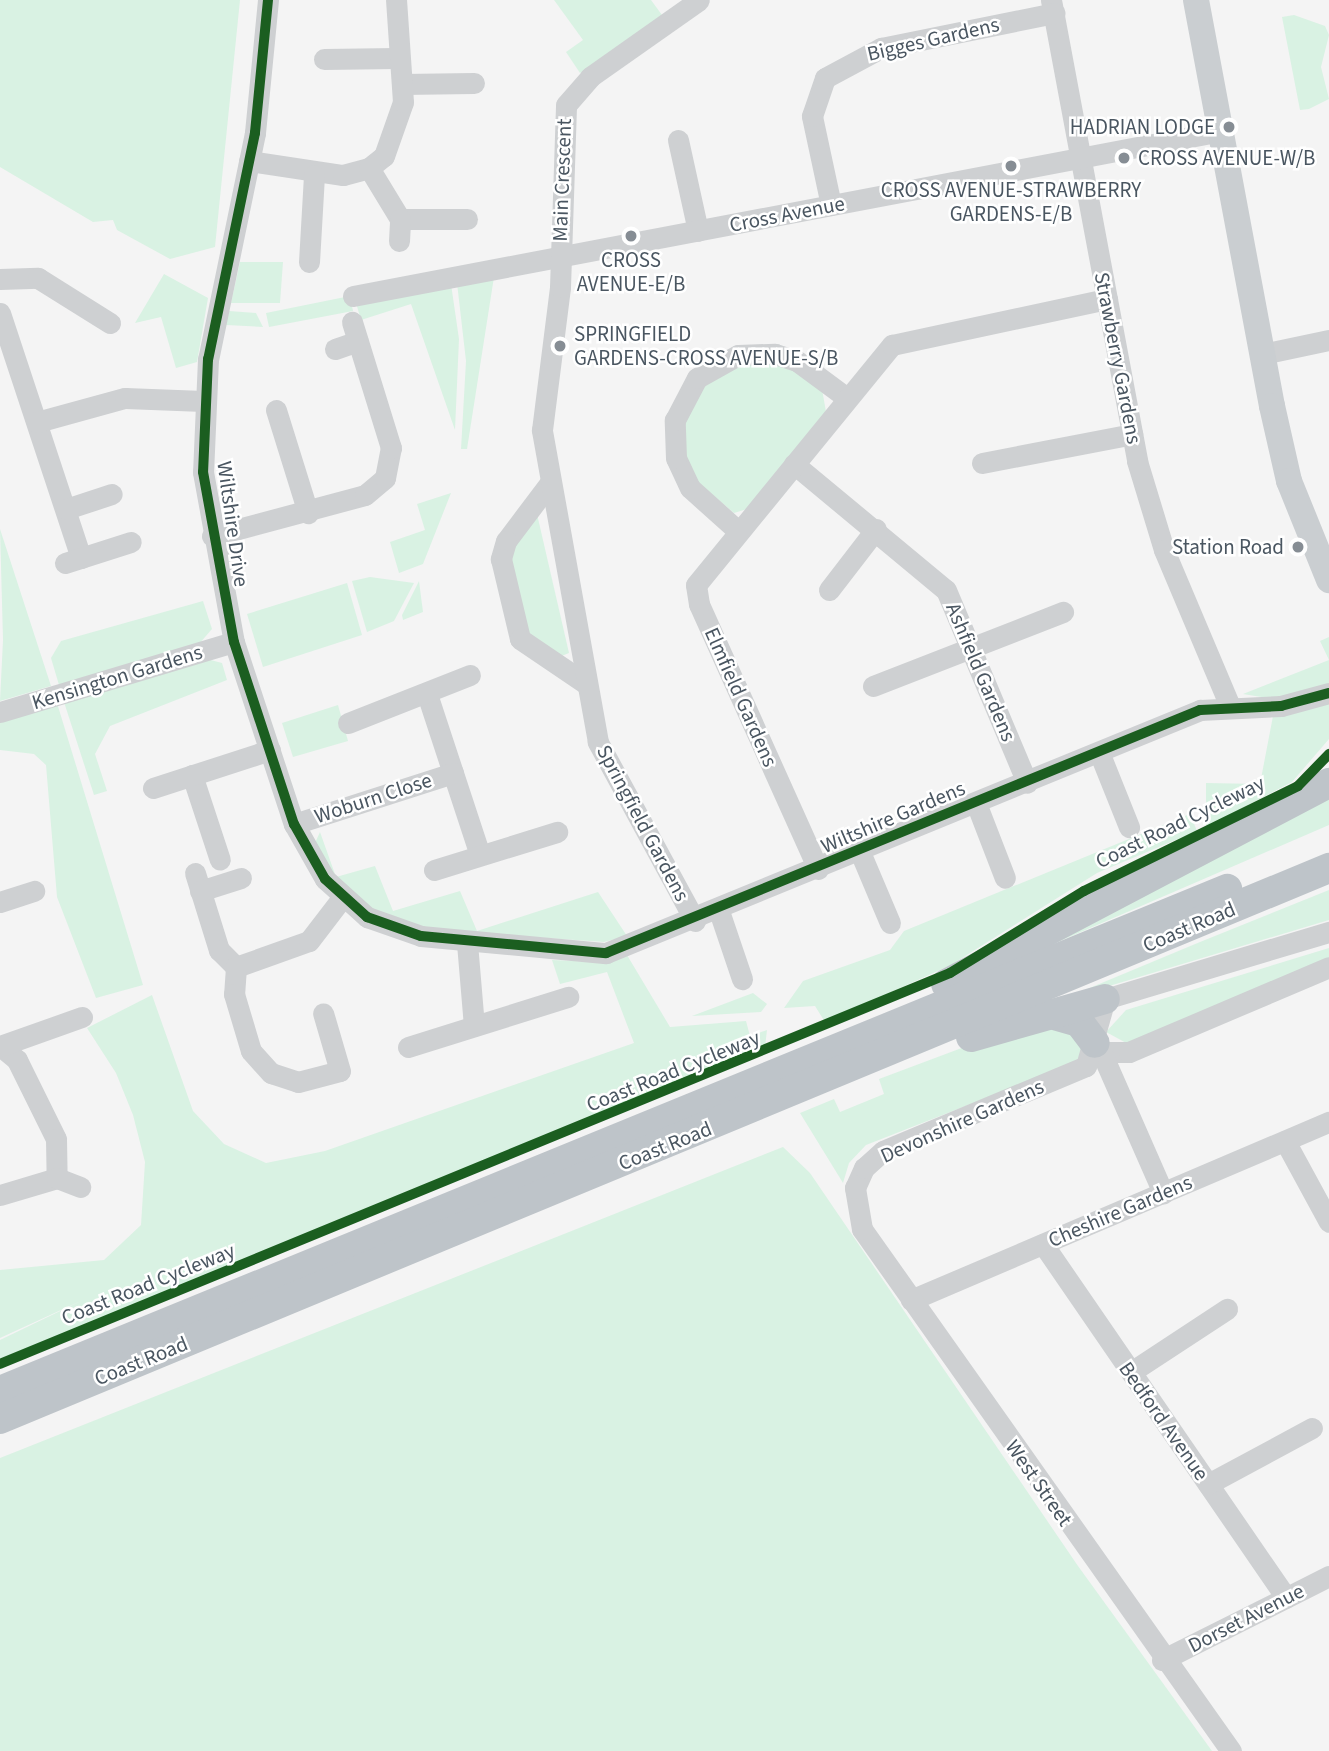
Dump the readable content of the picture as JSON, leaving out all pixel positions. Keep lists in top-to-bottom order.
{
  "streets": {
    "highway": ["Coast Road"],
    "street": [
      "Bigges Gardens",
      "Main Crescent",
      "Cross Avenue",
      "Strawberry Gardens",
      "Wiltshire Drive",
      "Ashfield Gardens",
      "Kensington Gardens",
      "Elmfield Gardens",
      "Woburn Close",
      "Wiltshire Gardens",
      "Springfield Gardens",
      "Devonshire Gardens",
      "Cheshire Gardens",
      "Bedford Avenue",
      "West Street",
      "Dorset Avenue"
    ],
    "cycle path": ["Coast Road Cycleway"]
  },
  "crossings": [
    ["Bigges Gardens", "Cross Avenue"],
    ["Bigges Gardens", "Strawberry Gardens"],
    ["Main Crescent", "Cross Avenue"],
    ["Main Crescent", "Springfield Gardens"],
    ["Cross Avenue", "Strawberry Gardens"],
    ["Cross Avenue", "Springfield Gardens"],
    ["Strawberry Gardens", "Elmfield Gardens"],
    ["Strawberry Gardens", "Wiltshire Gardens"],
    ["Wiltshire Drive", "Kensington Gardens"],
    ["Wiltshire Drive", "Woburn Close"],
    ["Wiltshire Drive", "Wiltshire Gardens"],
    ["Ashfield Gardens", "Elmfield Gardens"],
    ["Ashfield Gardens", "Wiltshire Gardens"],
    ["Elmfield Gardens", "Wiltshire Gardens"],
    ["Wiltshire Gardens", "Springfield Gardens"],
    ["Devonshire Gardens", "West Street"],
    ["Cheshire Gardens", "Bedford Avenue"],
    ["Cheshire Gardens", "West Street"],
    ["Bedford Avenue", "Dorset Avenue"],
    ["West Street", "Dorset Avenue"]
  ],
  "places": [
    "HADRIAN LODGE",
    "CROSS AVENUE-W/B",
    "CROSS AVENUE-STRAWBERRY GARDENS-E/B",
    "CROSS AVENUE-E/B",
    "SPRINGFIELD GARDENS-CROSS AVENUE-S/B",
    "Station Road"
  ]
}
